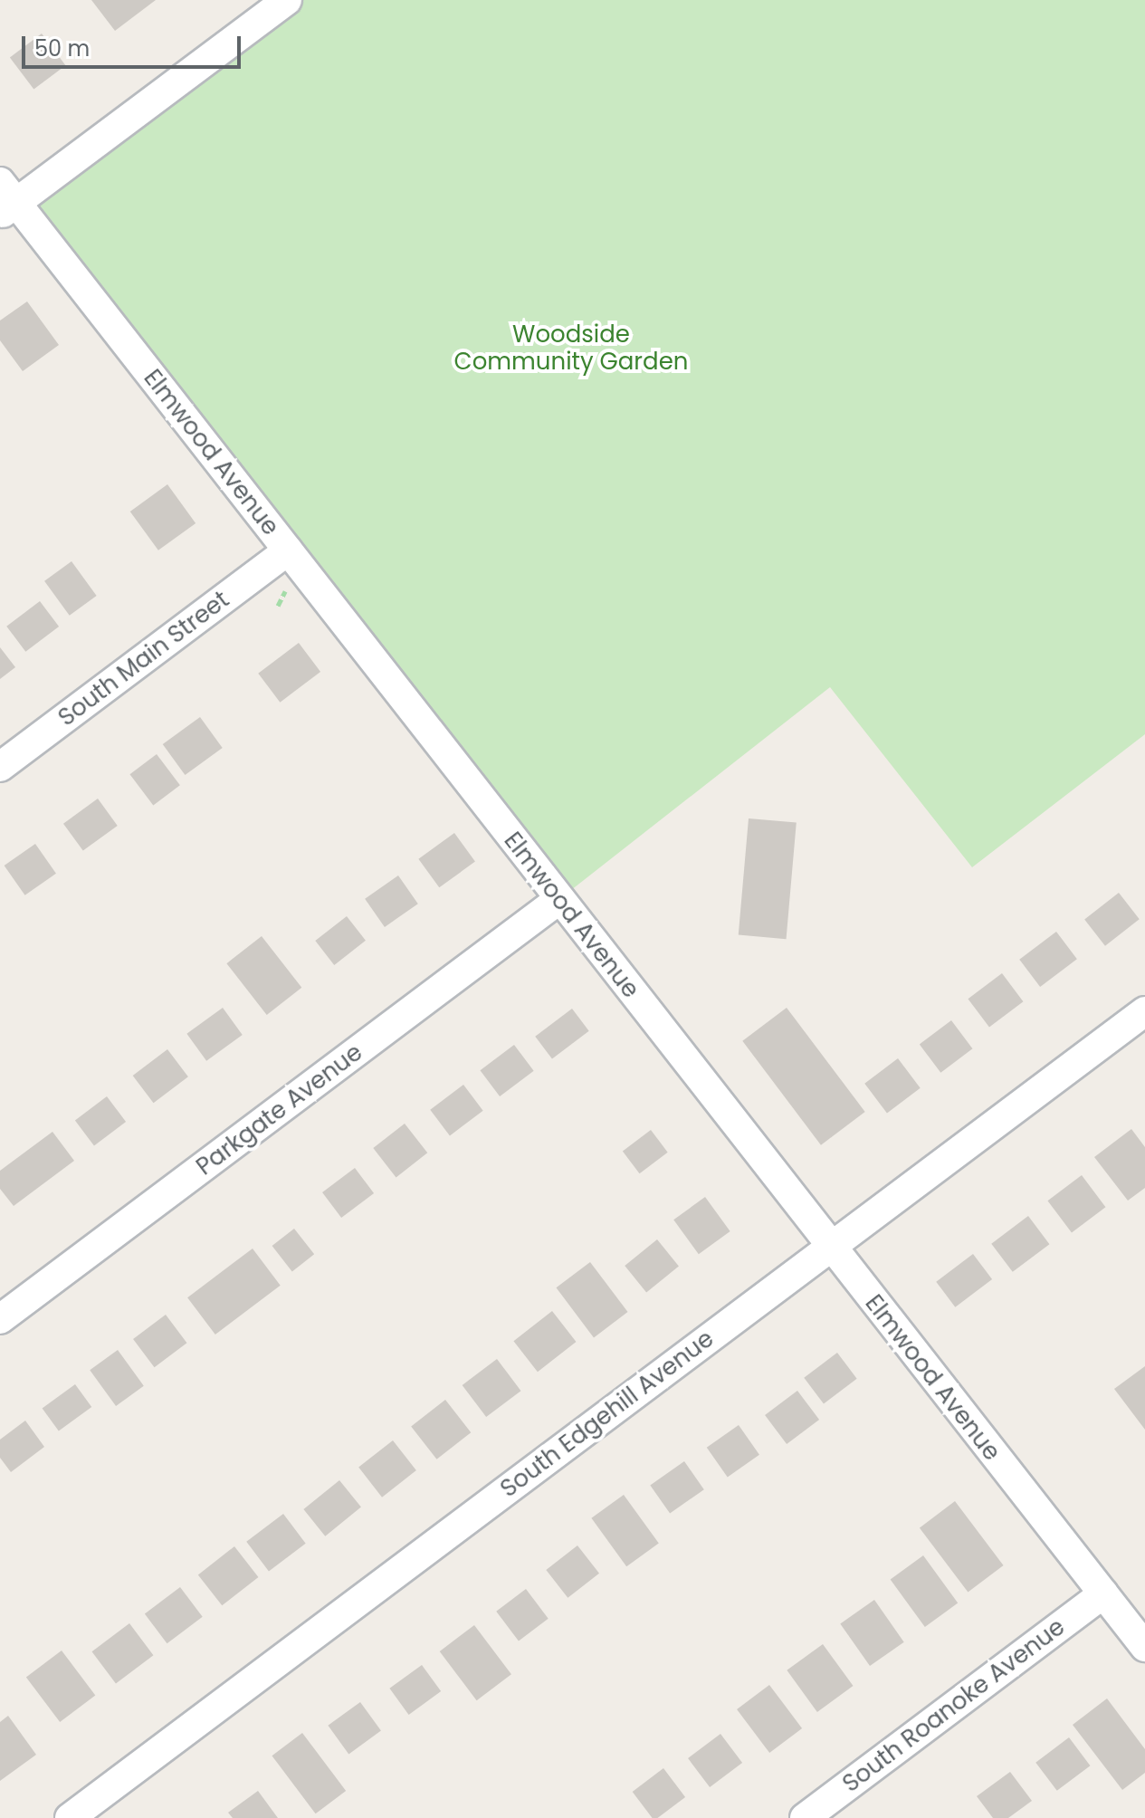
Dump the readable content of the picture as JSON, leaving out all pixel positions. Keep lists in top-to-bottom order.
{
  "streets": {
    "street": [
      "Elmwood Avenue",
      "South Main Street",
      "Parkgate Avenue",
      "South Edgehill Avenue",
      "South Roanoke Avenue"
    ]
  },
  "crossings": [
    ["Elmwood Avenue", "South Main Street"],
    ["Elmwood Avenue", "Parkgate Avenue"],
    ["Elmwood Avenue", "South Edgehill Avenue"],
    ["Elmwood Avenue", "South Roanoke Avenue"]
  ],
  "parks": ["Woodside Community Garden"],
  "scale_bar": "50 m"
}
